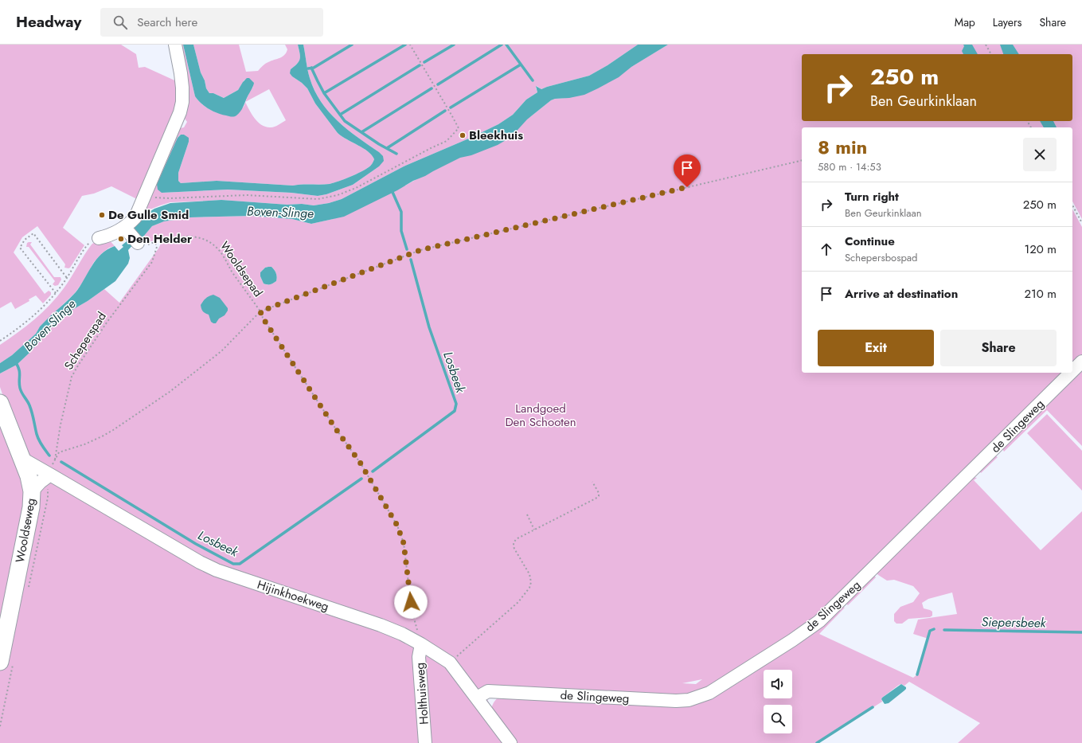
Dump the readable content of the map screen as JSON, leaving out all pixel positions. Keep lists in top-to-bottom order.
{
  "streets": {
    "main road": ["Wooldseweg"],
    "street": ["de Slingeweg", "Hijinkhoekweg", "Holthuisweg"],
    "path": ["Wooldsepad", "Scheperspad"]
  },
  "crossings": [
    ["Wooldsepad", "Scheperspad"],
    ["Wooldsepad", "Hijinkhoekweg"],
    ["Wooldsepad", "Holthuisweg"],
    ["Scheperspad", "Hijinkhoekweg"],
    ["de Slingeweg", "Hijinkhoekweg"],
    ["Wooldseweg", "Hijinkhoekweg"],
    ["Hijinkhoekweg", "Holthuisweg"]
  ],
  "water": ["Boven-Slinge", "Losbeek", "Siepersbeek"],
  "parks": ["Landgoed Den Schooten"],
  "places": ["Bleekhuis", "De Gulle Smid", "Den Helder"],
  "page": {
    "header": "Headway",
    "search": "Search here",
    "nav": ["Map", "Layers", "Share"],
    "turn": ["250 m", "Ben Geurkinklaan"],
    "heading": ["8 min", "580 m · 14:53"],
    "list": [
      {
        "name": "Turn right",
        "note": "Ben Geurkinklaan",
        "value": "250 m"
      },
      {
        "name": "Continue",
        "note": "Schepersbospad",
        "value": "120 m"
      },
      {
        "name": "Arrive at destination",
        "value": "210 m"
      }
    ],
    "buttons": ["Exit", "Share"]
  }
}
